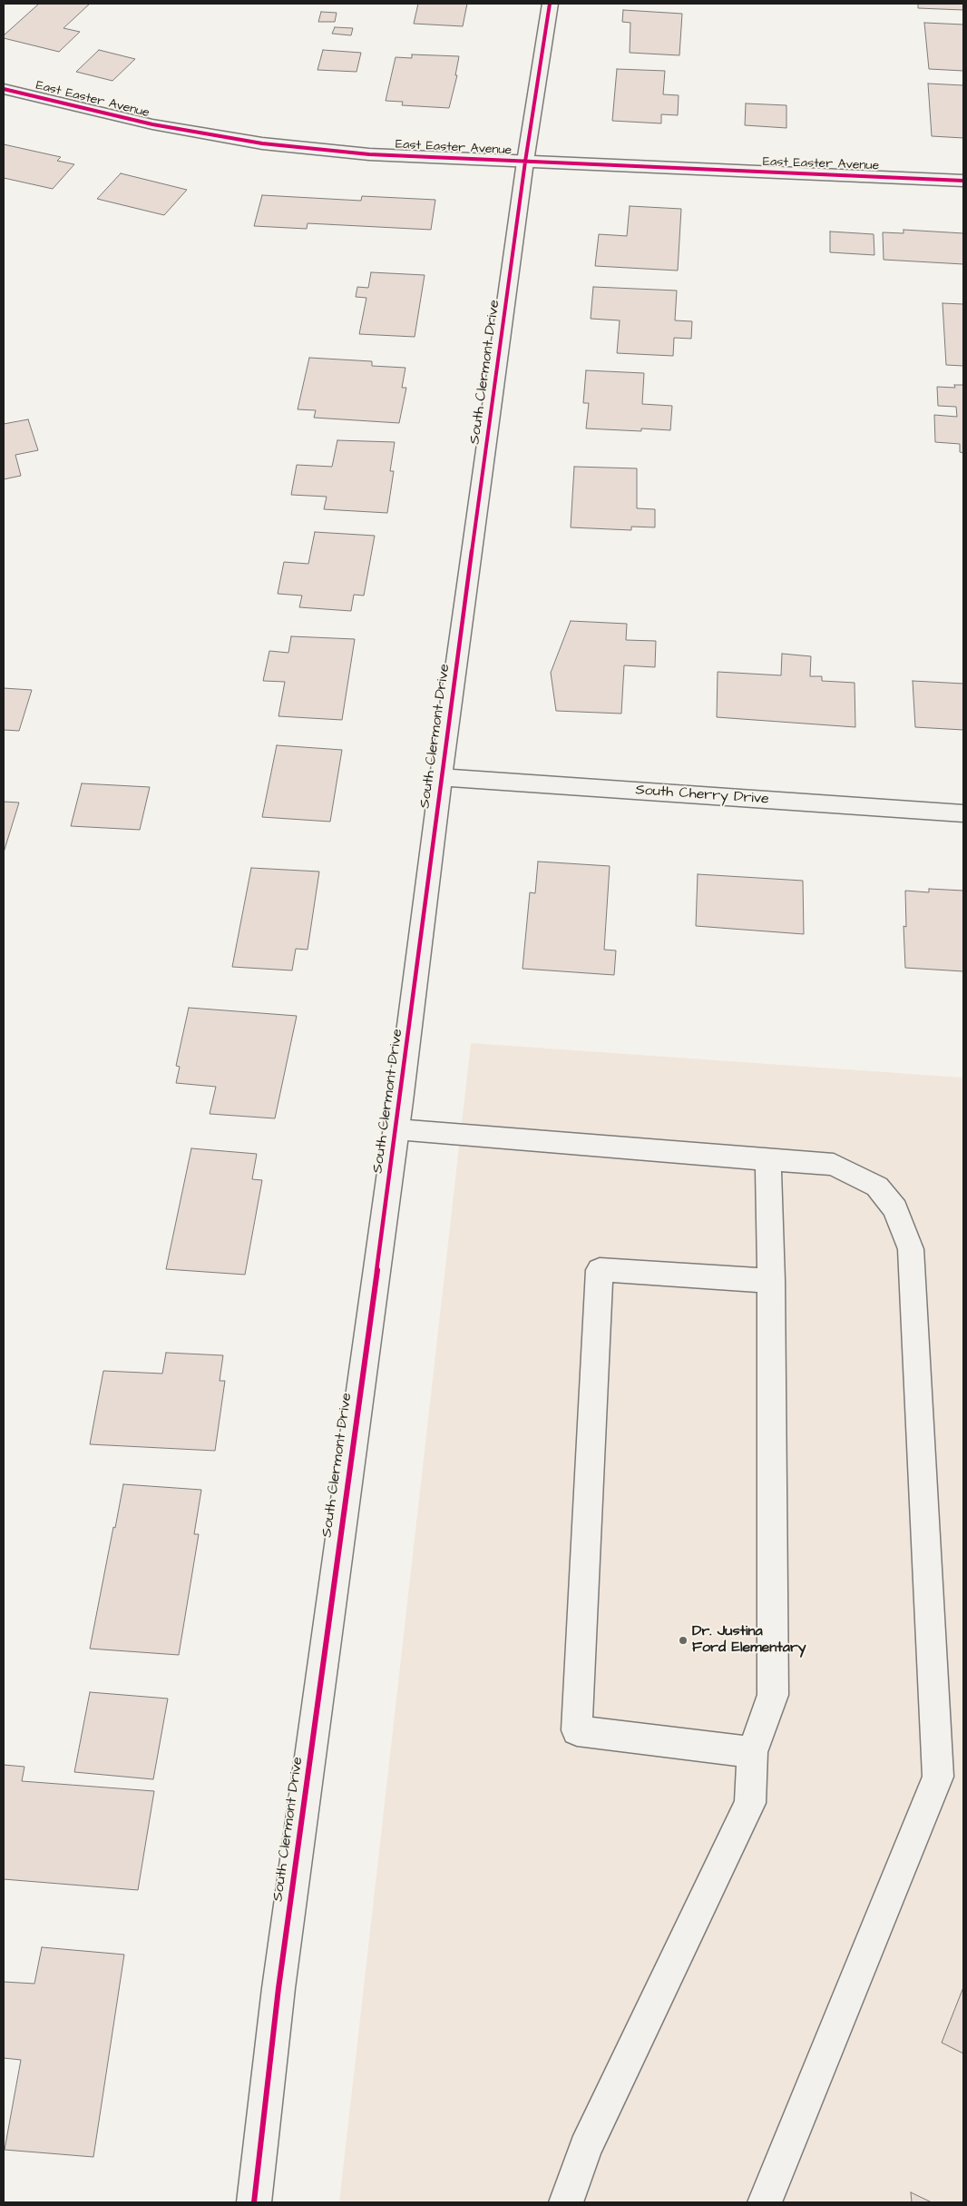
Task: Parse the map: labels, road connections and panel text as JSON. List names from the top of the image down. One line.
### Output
{"streets":{"street":["East Easter Avenue","South Clermont Drive","South Cherry Drive"]},"crossings":[["East Easter Avenue","South Clermont Drive"],["South Clermont Drive","South Cherry Drive"]],"places":["Dr. Justina Ford Elementary"]}
